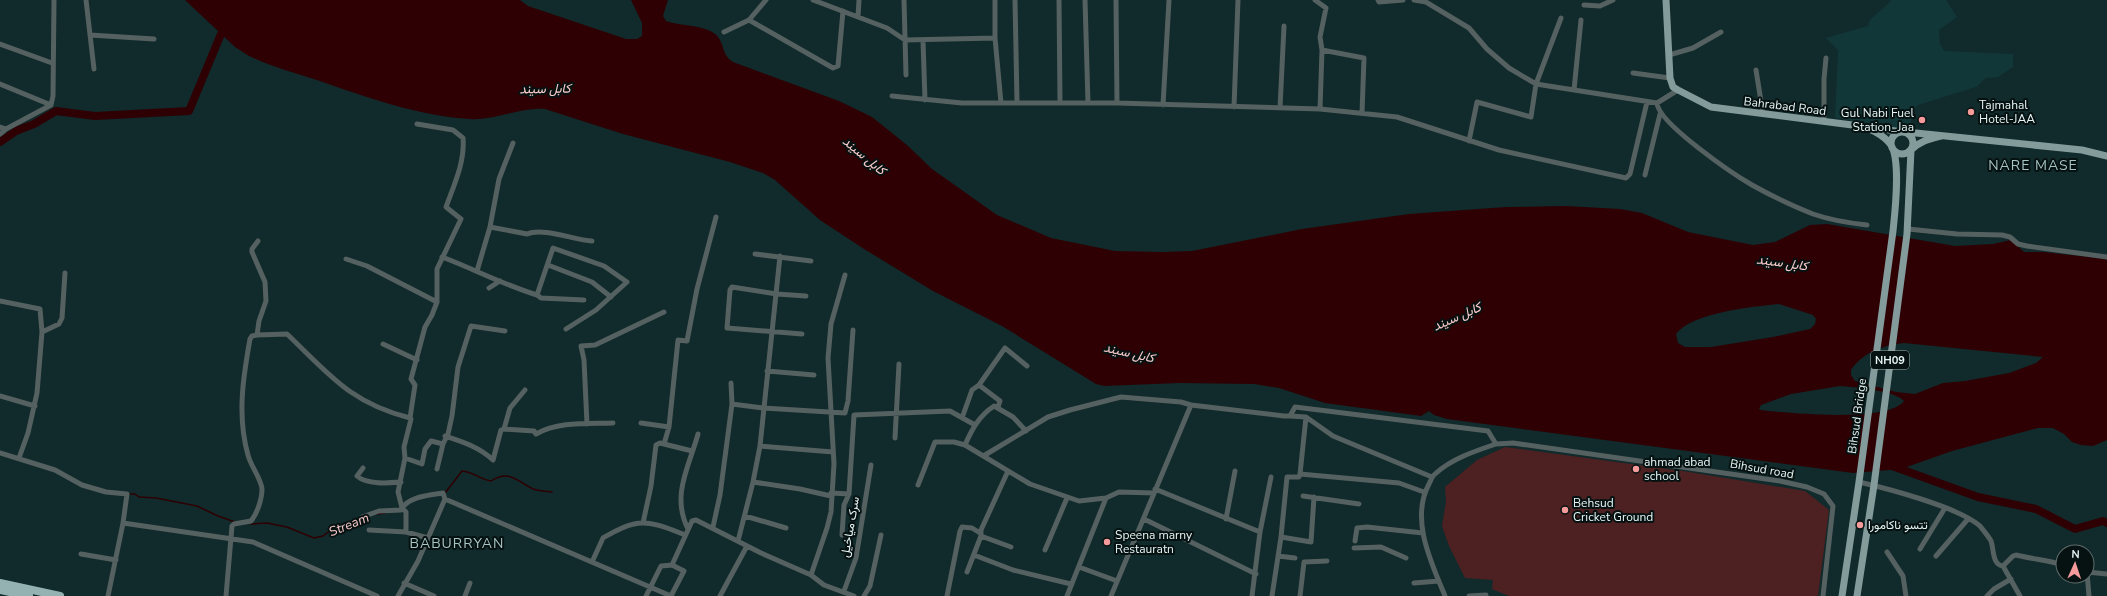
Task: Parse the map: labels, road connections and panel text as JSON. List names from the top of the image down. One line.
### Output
{"streets":{"main road":["Bahrabad Road","NH09","Bihsud Bridge"],"street":["Bihsud road","سرک میاخیل"]},"crossings":[["Bahrabad Road","NH09"],["Bahrabad Road","Bihsud Bridge"],["NH09","Bihsud Bridge"]],"districts":["NARE MASE","BABURRYAN"],"water":["کابل سيند","Stream"],"places":["Tajmahal Hotel-JAA","Gul Nabi Fuel Station_Jaa","ahmad abad school","Behsud Cricket Ground","تتسو ناکامورا","Speena marny Restauratn"],"north":"top"}
